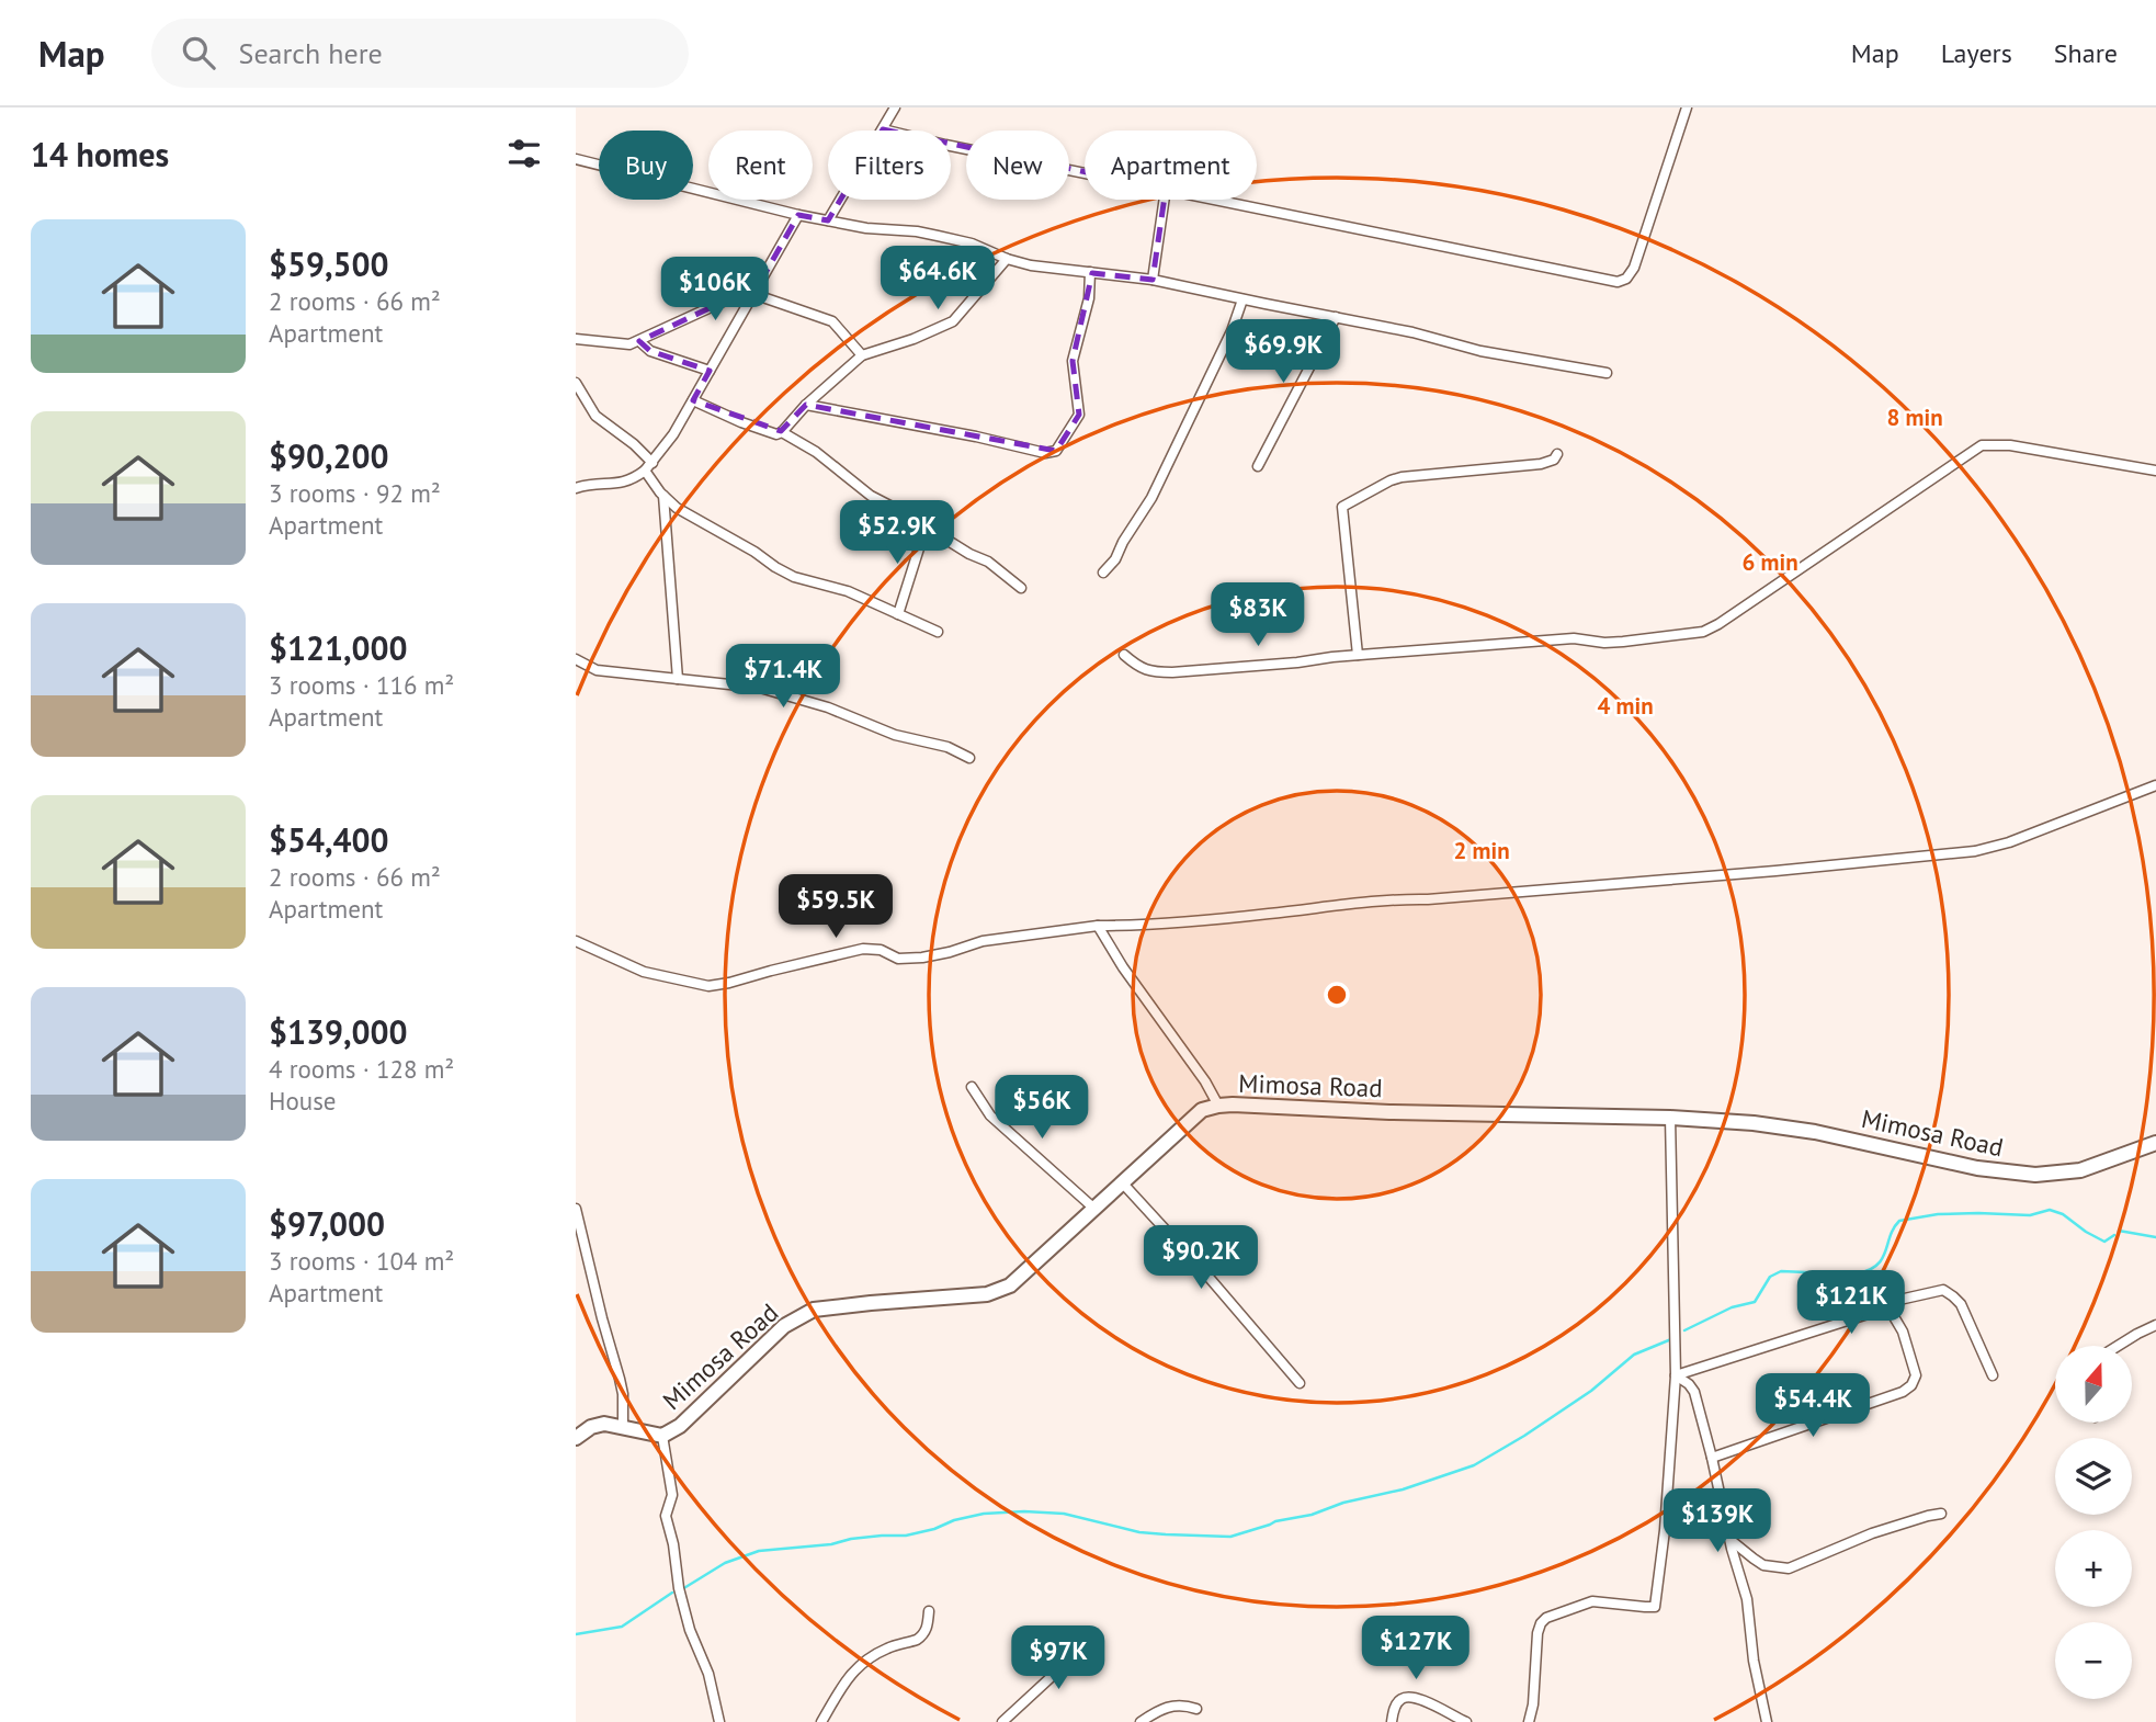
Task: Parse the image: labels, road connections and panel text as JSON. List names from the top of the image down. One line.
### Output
{"streets":{"street":["Mimosa Road"]},"north":"top","page":{"header":"Map","search":"Search here","nav":["Map","Layers","Share"],"heading":"14 homes","chip":["Buy","Rent","Filters","New","Apartment"],"list":[{"name":"$59,500","note":"2 rooms · 66 m² · Apartment"},{"name":"$90,200","note":"3 rooms · 92 m² · Apartment"},{"name":"$121,000","note":"3 rooms · 116 m² · Apartment"},{"name":"$54,400","note":"2 rooms · 66 m² · Apartment"},{"name":"$139,000","note":"4 rooms · 128 m² · House"},{"name":"$97,000","note":"3 rooms · 104 m² · Apartment"}],"price":["$64.6K","$106K","$69.9K","$52.9K","$83K","$71.4K","$59.5K","$56K","$90.2K","$121K","$54.4K","$139K","$127K","$97K"],"map_buttons":["+","−"]},"rings":["8 min","6 min","4 min","2 min"]}
